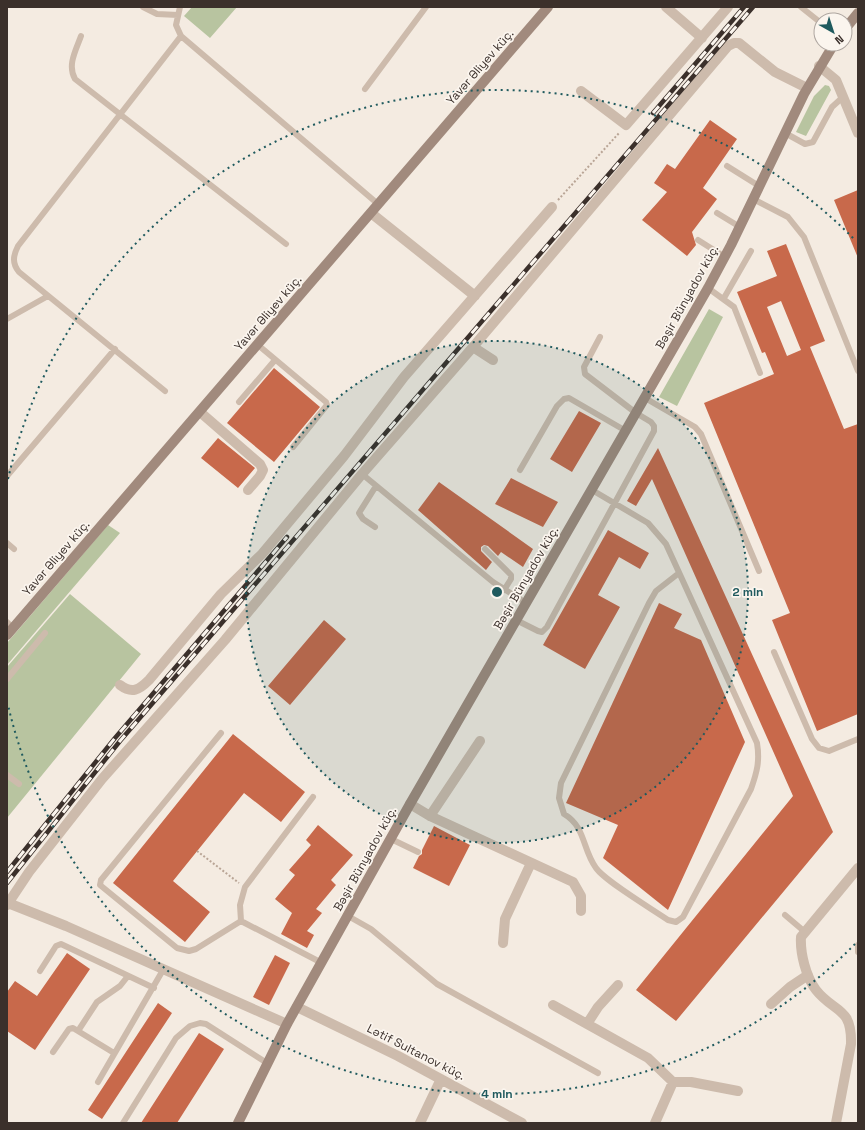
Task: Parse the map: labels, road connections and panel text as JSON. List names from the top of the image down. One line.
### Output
{"streets":{"street":["Yavər Əliyev küç.","Bəşir Bünyadov küç.","Lətif Sultanov küç."]},"crossings":[["Bəşir Bünyadov küç.","Lətif Sultanov küç."]],"north":"bottom right","rings":["2 min","4 min"]}
